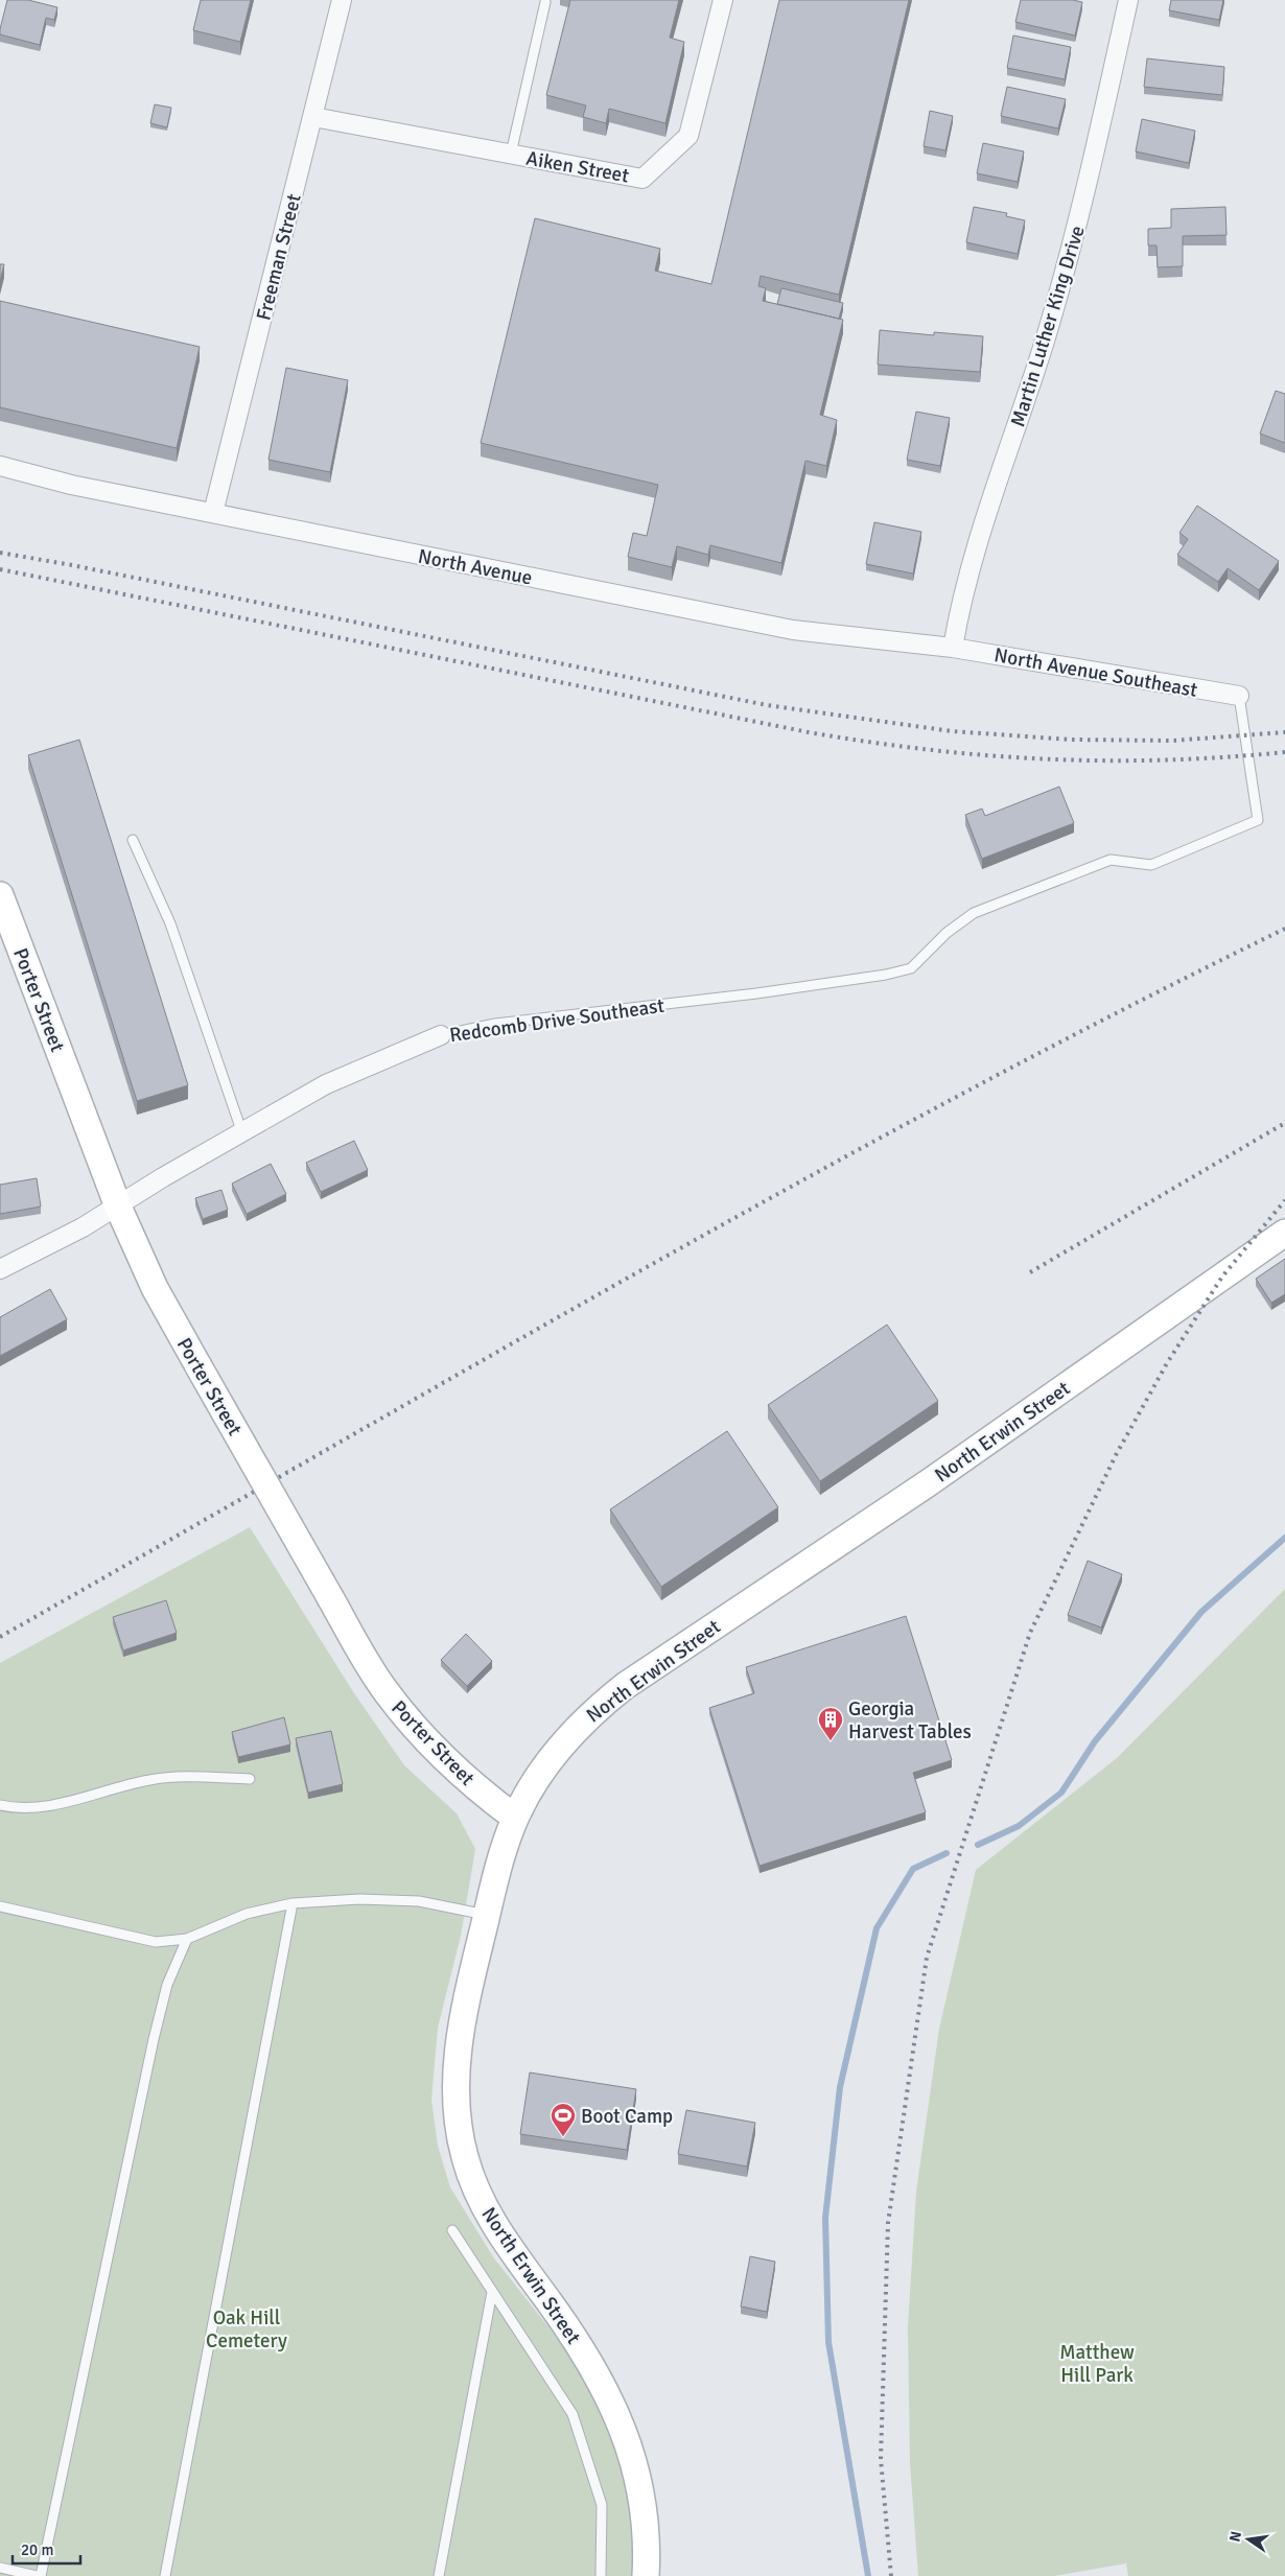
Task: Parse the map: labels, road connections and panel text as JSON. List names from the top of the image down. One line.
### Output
{"streets":{"street":["Aiken Street","Freeman Street","Martin Luther King Drive","North Avenue","North Avenue Southeast","Porter Street","Redcomb Drive Southeast","North Erwin Street"]},"crossings":[["Aiken Street","Freeman Street"],["Freeman Street","North Avenue"],["Martin Luther King Drive","North Avenue"],["Martin Luther King Drive","North Avenue Southeast"],["North Avenue","North Avenue Southeast"],["North Avenue Southeast","Redcomb Drive Southeast"],["Porter Street","Redcomb Drive Southeast"],["Porter Street","North Erwin Street"]],"parks":["Oak Hill Cemetery","Matthew Hill Park"],"places":{"building":["Georgia Harvest Tables"],"sports":["Boot Camp"]},"scale_bar":"20 m","north":"left"}
